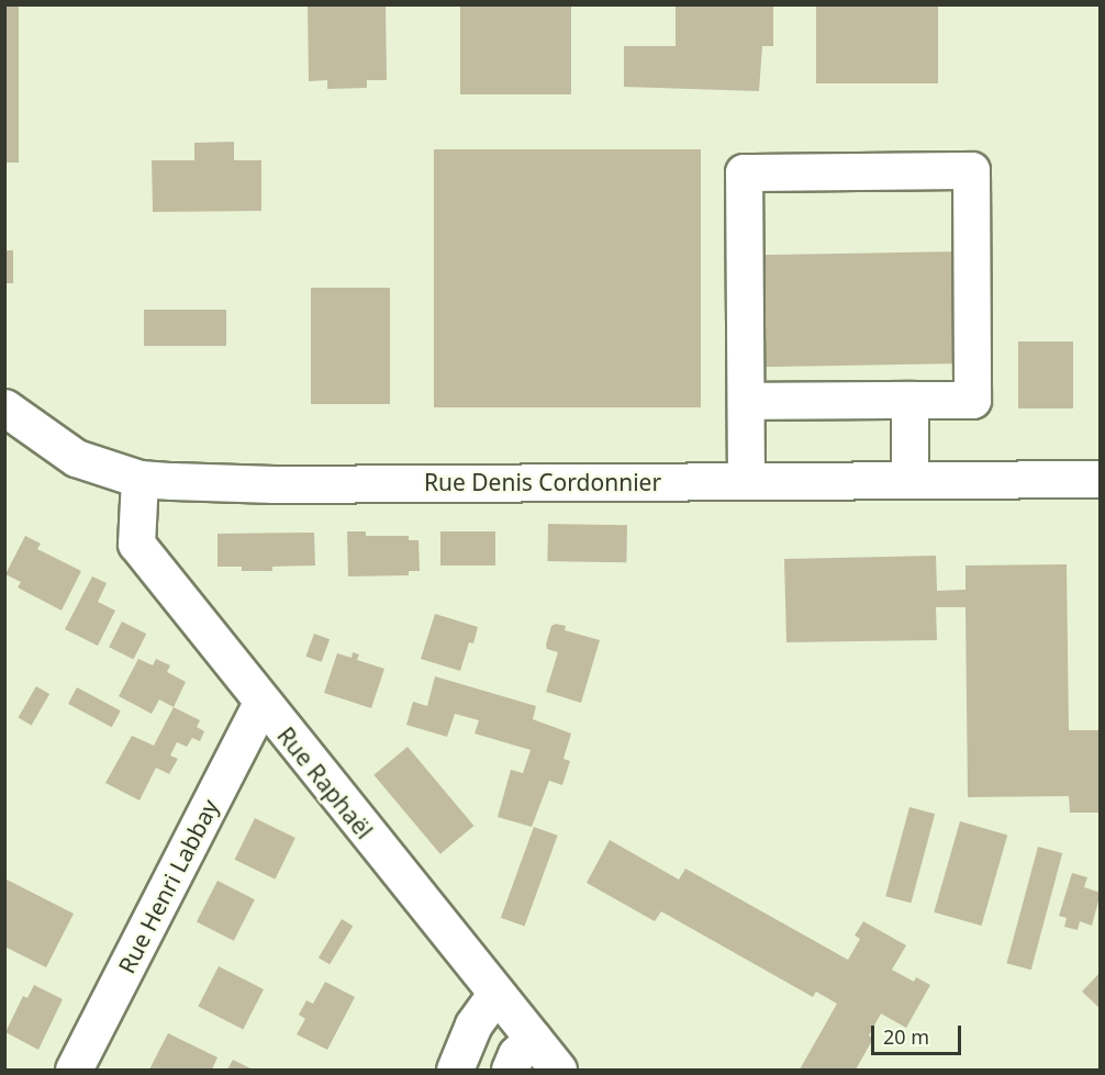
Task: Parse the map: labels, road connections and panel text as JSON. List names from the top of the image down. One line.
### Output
{"streets":{"street":["Rue Denis Cordonnier","Rue Raphaël","Rue Henri Labbay"]},"crossings":[["Rue Denis Cordonnier","Rue Raphaël"],["Rue Raphaël","Rue Henri Labbay"]],"scale_bar":"20 m"}
